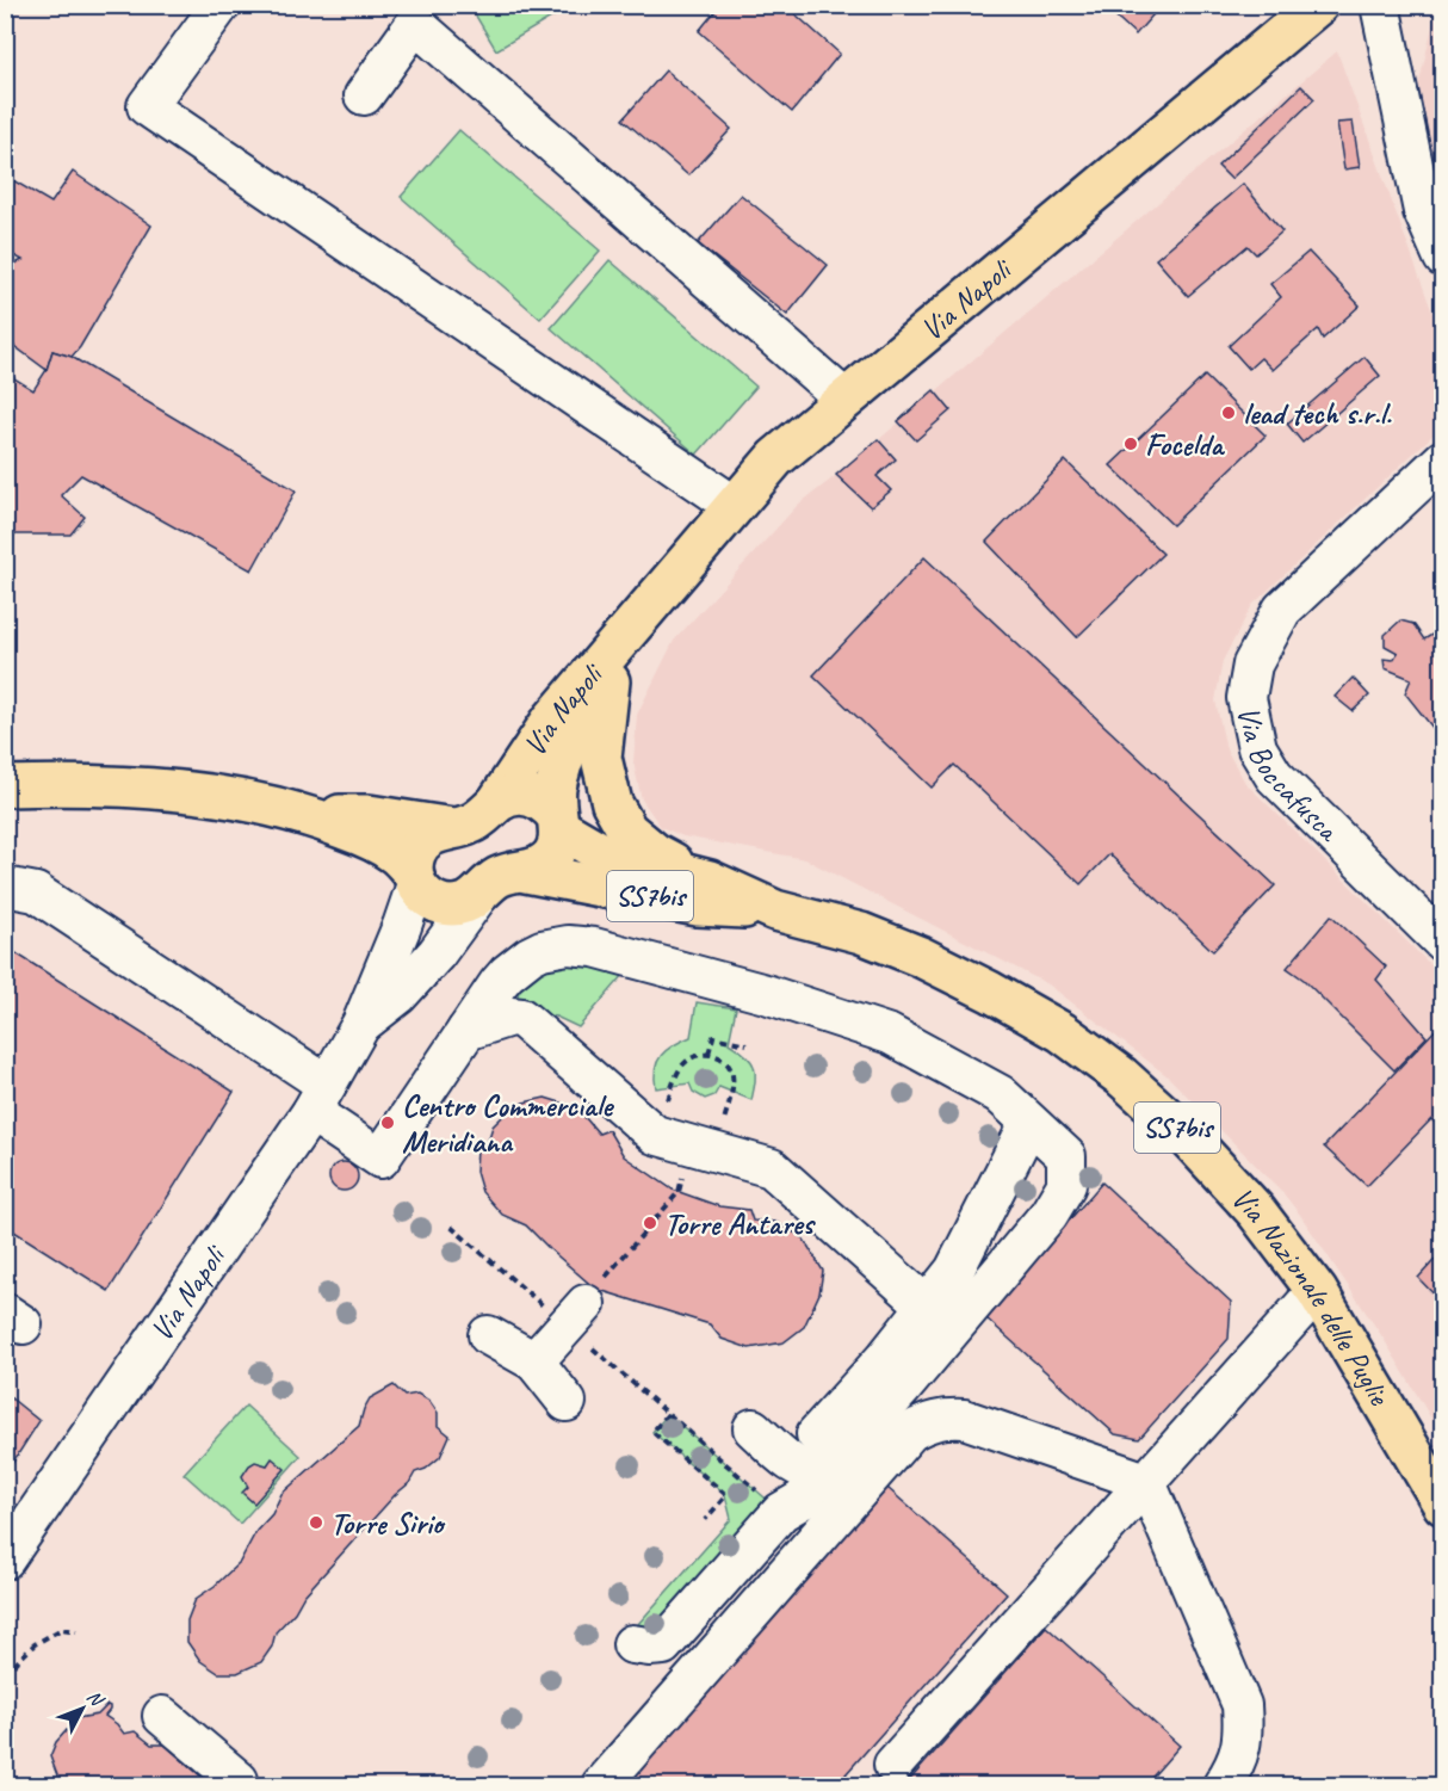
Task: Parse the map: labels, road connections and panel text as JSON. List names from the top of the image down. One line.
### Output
{"streets":{"main road":["Via Napoli","SS7bis","Via Nazionale delle Puglie"],"street":["Via Boccafusca"]},"crossings":[["Via Napoli","Via Nazionale delle Puglie"]],"places":["lead tech s.r.l.","Focelda","Centro Commerciale Meridiana","Torre Antares","Torre Sirio"],"north":"top right"}
